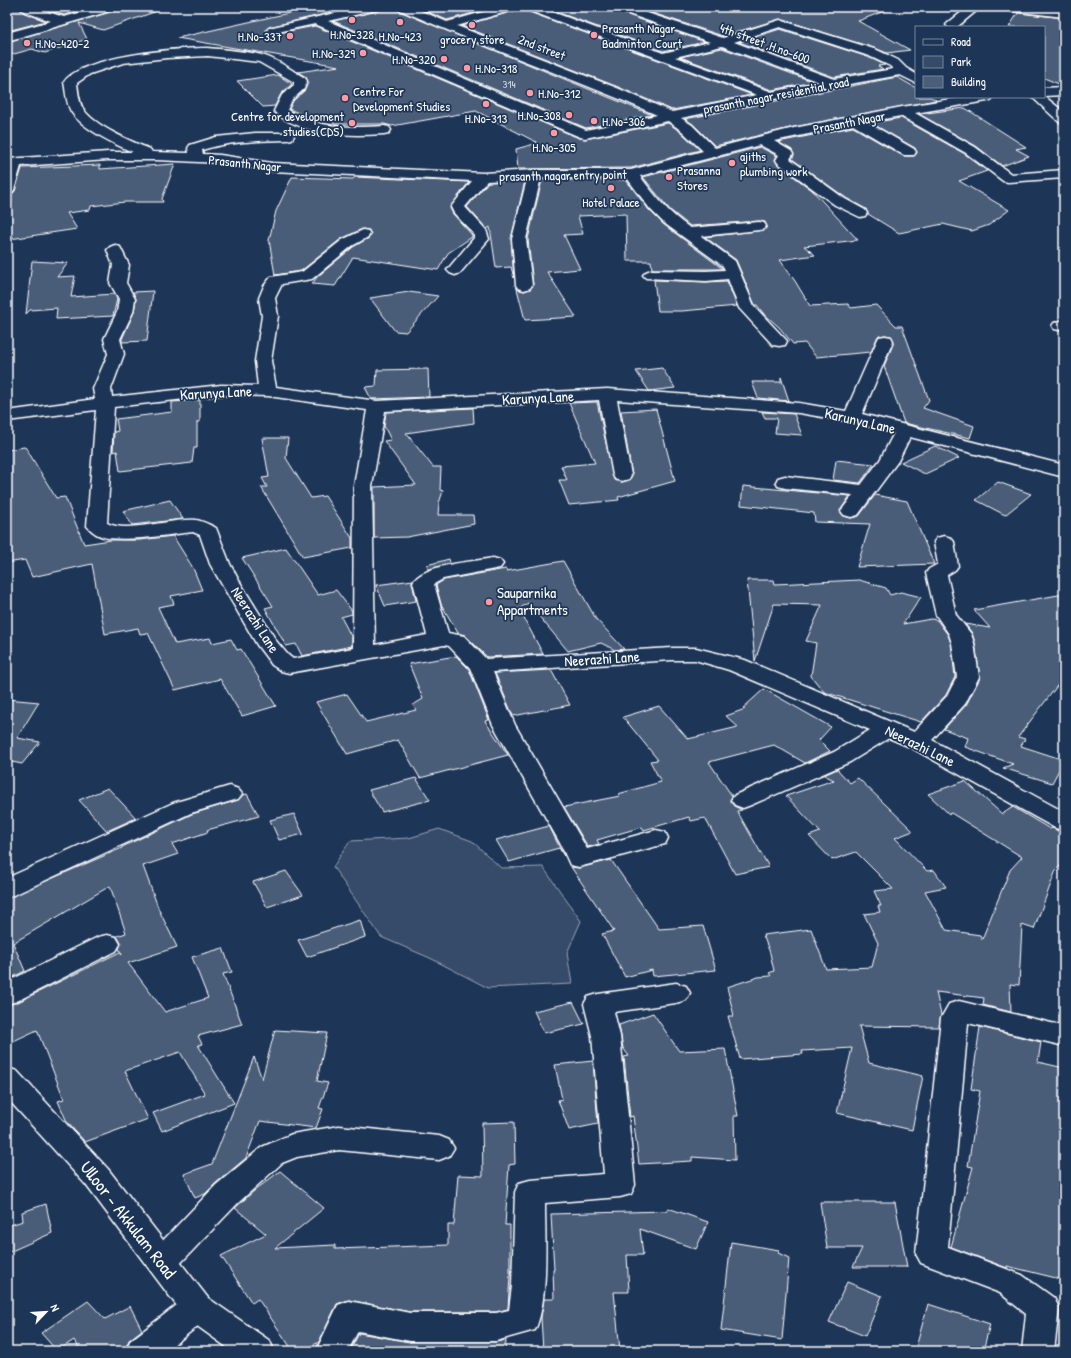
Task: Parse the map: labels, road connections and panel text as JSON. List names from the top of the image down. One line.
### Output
{"streets":{"street":["4th street ,H.no-600","2nd street","prasanth nagar residential road","Prasanth Nagar","prasanth nagar entry point","Karunya Lane","Neerazhi Lane","Ulloor - Akkulam Road"]},"crossings":[["4th street ,H.no-600","prasanth nagar residential road"],["2nd street","prasanth nagar residential road"],["2nd street","Prasanth Nagar"],["2nd street","prasanth nagar entry point"],["Prasanth Nagar","prasanth nagar entry point"],["Karunya Lane","Neerazhi Lane"]],"places":["H.No-328","H.No-423","grocery store","Prasanth Nagar Badminton Court","H.No-337","H.No-420-2","H.No-329","H.No-320","H.No-318","H.No-312","Centre For Development Studies","H.No-313","H.No-308","H.No-306","Centre for development studies(CDS)","H.No-305","ajiths plumbing work","Prasanna Stores","Hotel Palace","Sauparnika Appartments"],"house_numbers":["314"],"legend":["Road","Park","Building"],"north":"top right"}
